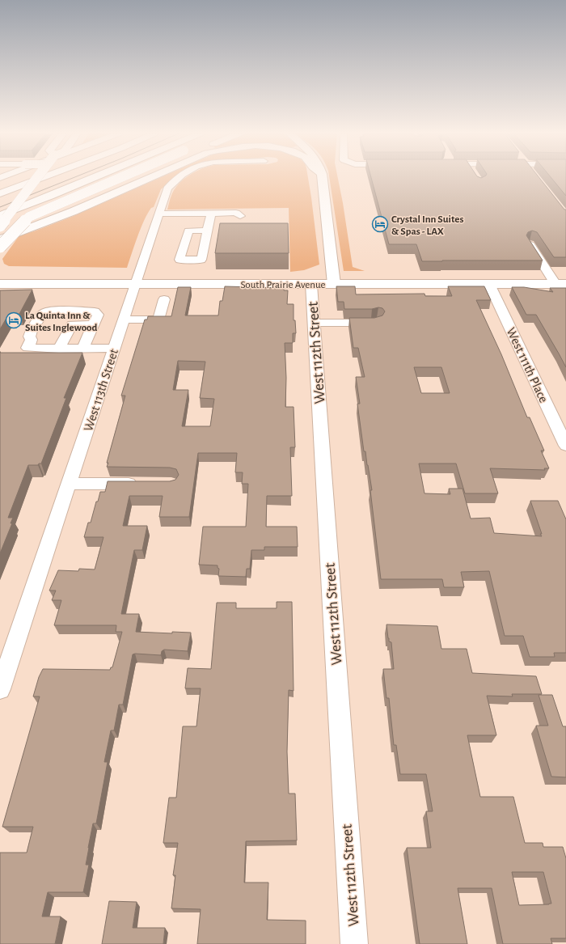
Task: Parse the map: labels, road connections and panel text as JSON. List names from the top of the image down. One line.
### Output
{"streets":{"main road":["South Prairie Avenue"],"street":["West 112th Street","West 111th Place","West 113th Street"]},"crossings":[["South Prairie Avenue","West 112th Street"],["South Prairie Avenue","West 111th Place"],["South Prairie Avenue","West 113th Street"]],"places":{"hotel":["Crystal Inn Suites & Spas - LAX","La Quinta Inn & Suites Inglewood"]}}
